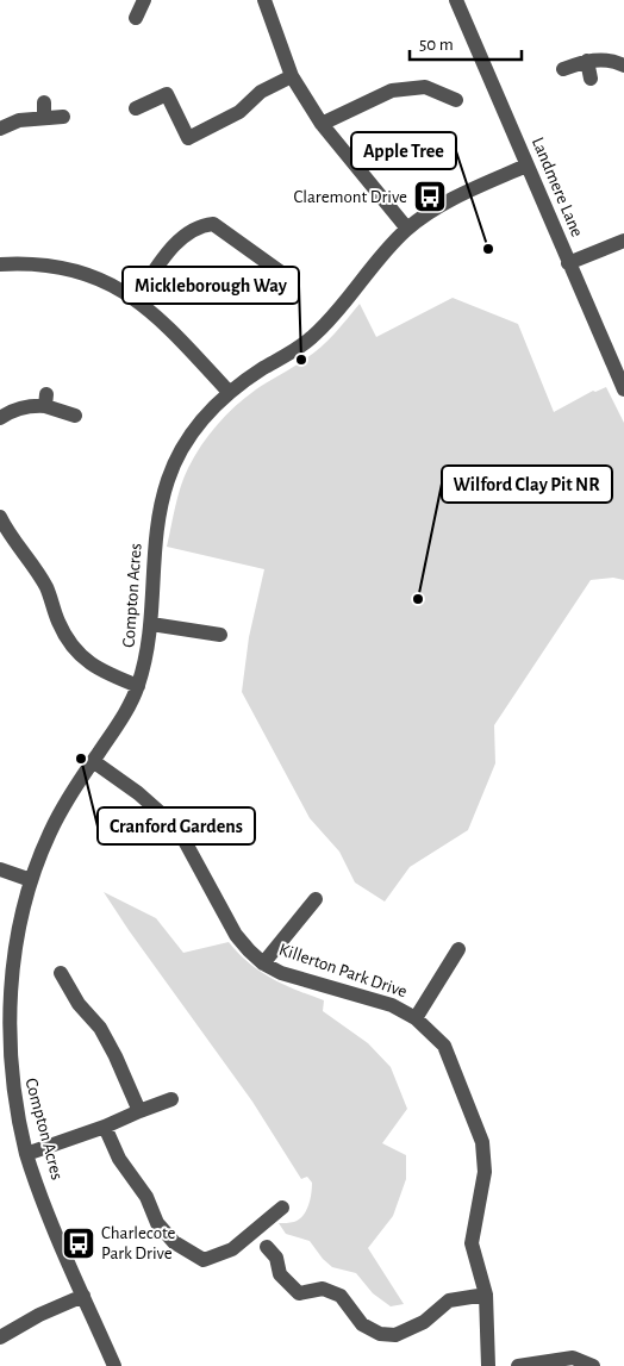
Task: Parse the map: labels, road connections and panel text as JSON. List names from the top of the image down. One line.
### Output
{"streets":{"street":["Landmere Lane","Compton Acres","Killerton Park Drive"]},"crossings":[["Landmere Lane","Compton Acres"],["Compton Acres","Killerton Park Drive"]],"places":{"bus stop":["Claremont Drive","Charlecote Park Drive"],"other":["Apple Tree","Mickleborough Way","Wilford Clay Pit NR","Cranford Gardens"]},"scale_bar":"50 m"}
